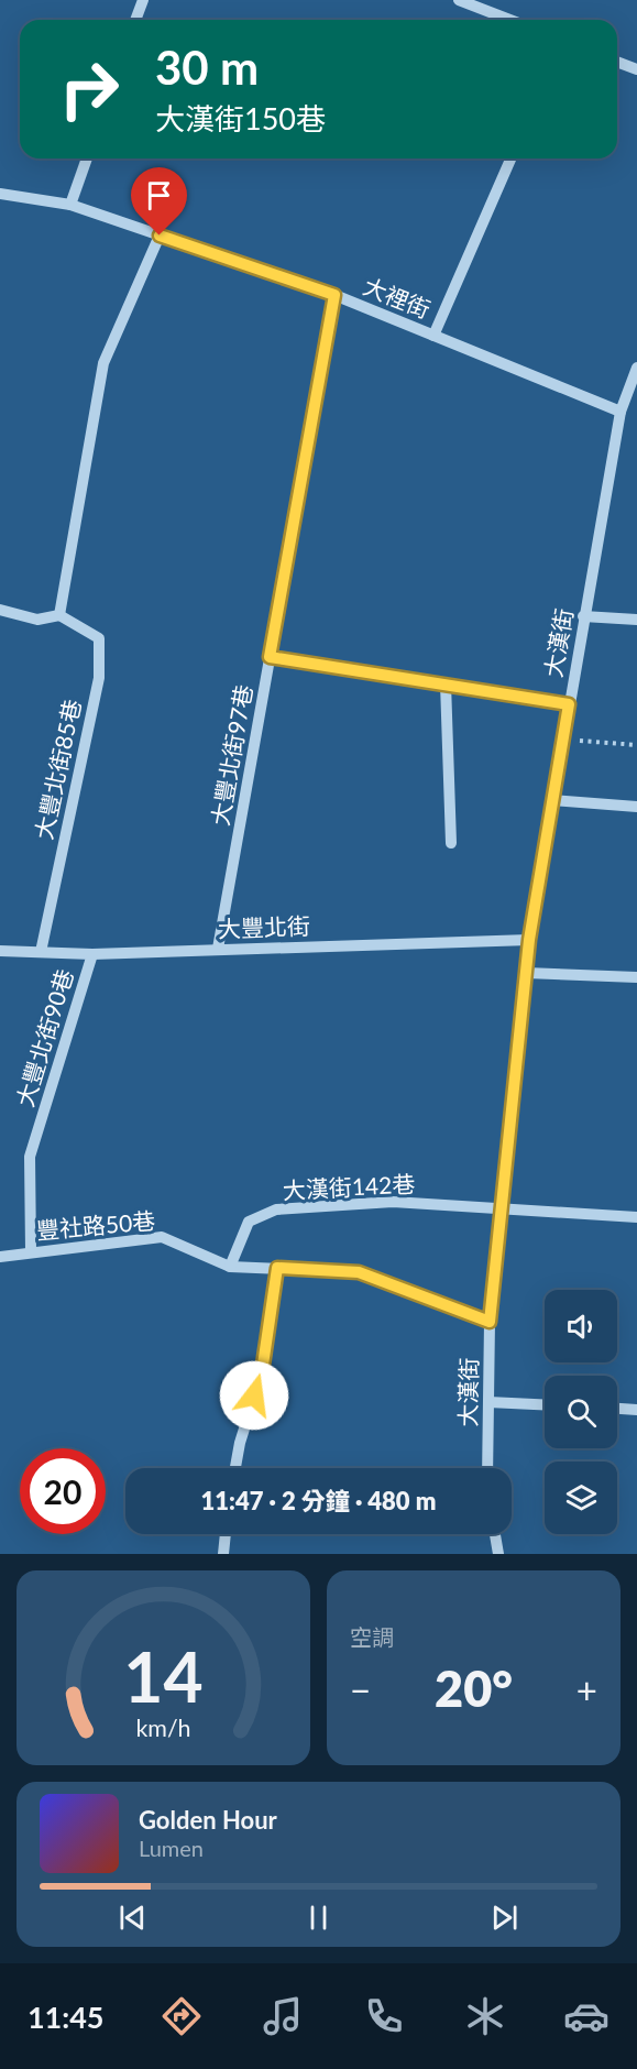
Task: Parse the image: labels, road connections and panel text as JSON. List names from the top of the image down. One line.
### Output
{"streets":{"street":["大裡街","大漢街","大豐北街97巷","大豐北街85巷","大豐北街","大豐北街90巷","大漢街142巷","豐社路50巷"]},"crossings":[["大裡街","大漢街"],["大裡街","大豐北街97巷"],["大漢街","大豐北街"],["大漢街","大漢街142巷"],["大豐北街97巷","大豐北街"],["大豐北街85巷","大豐北街"],["大豐北街","大豐北街90巷"],["大豐北街90巷","豐社路50巷"],["大漢街142巷","豐社路50巷"]],"page":{"turn":["30 m","大漢街150巷"],"limit":"20","trip":"11:47 · 2 分鐘 · 480 m","tile":"空調","heat":["−","20°","+"],"song":["Golden Hour","Lumen"],"tabs":"11:45","gauge":["14","km/h"]}}
